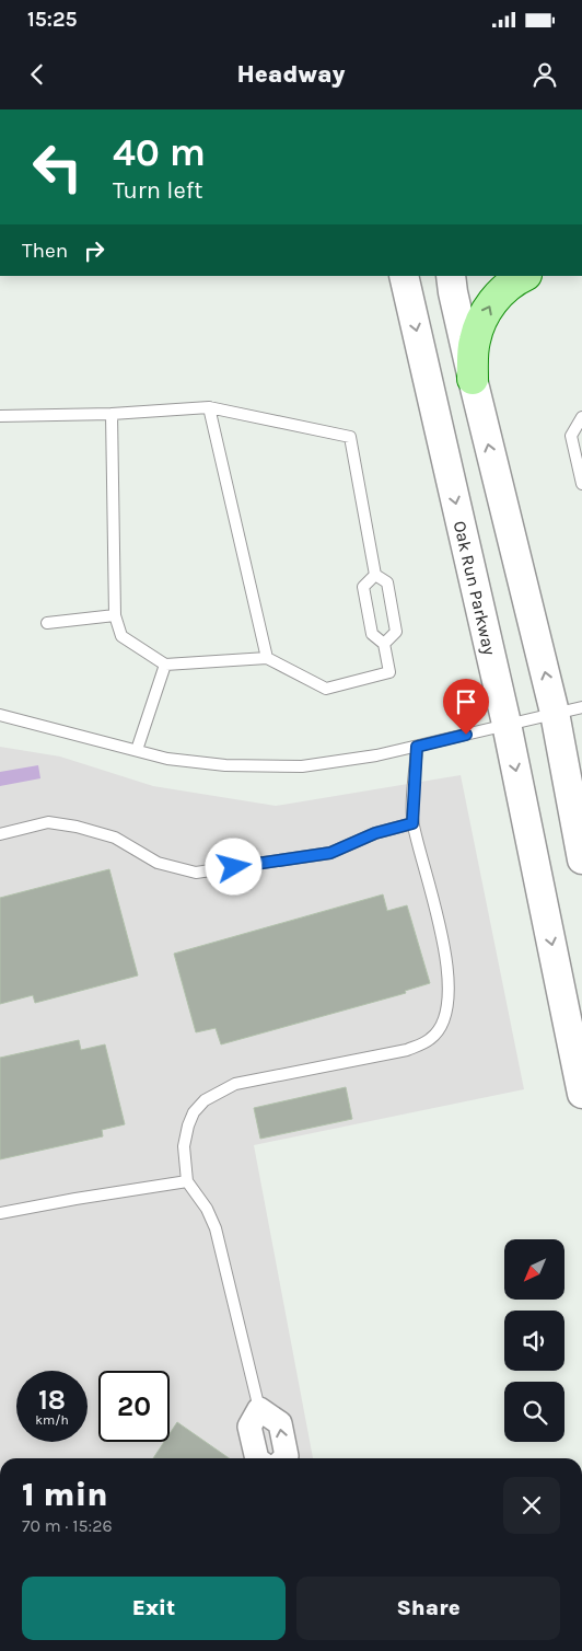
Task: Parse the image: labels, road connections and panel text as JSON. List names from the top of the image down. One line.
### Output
{"streets":{"street":["Oak Run Parkway"]},"north":"bottom left","page":{"status":"15:25","header":"Headway","turn":["40 m","Turn left"],"then":"Then","speed":"18 km/h","limit":"20","heading":["1 min","70 m · 15:26"],"buttons":["Exit","Share"]}}
